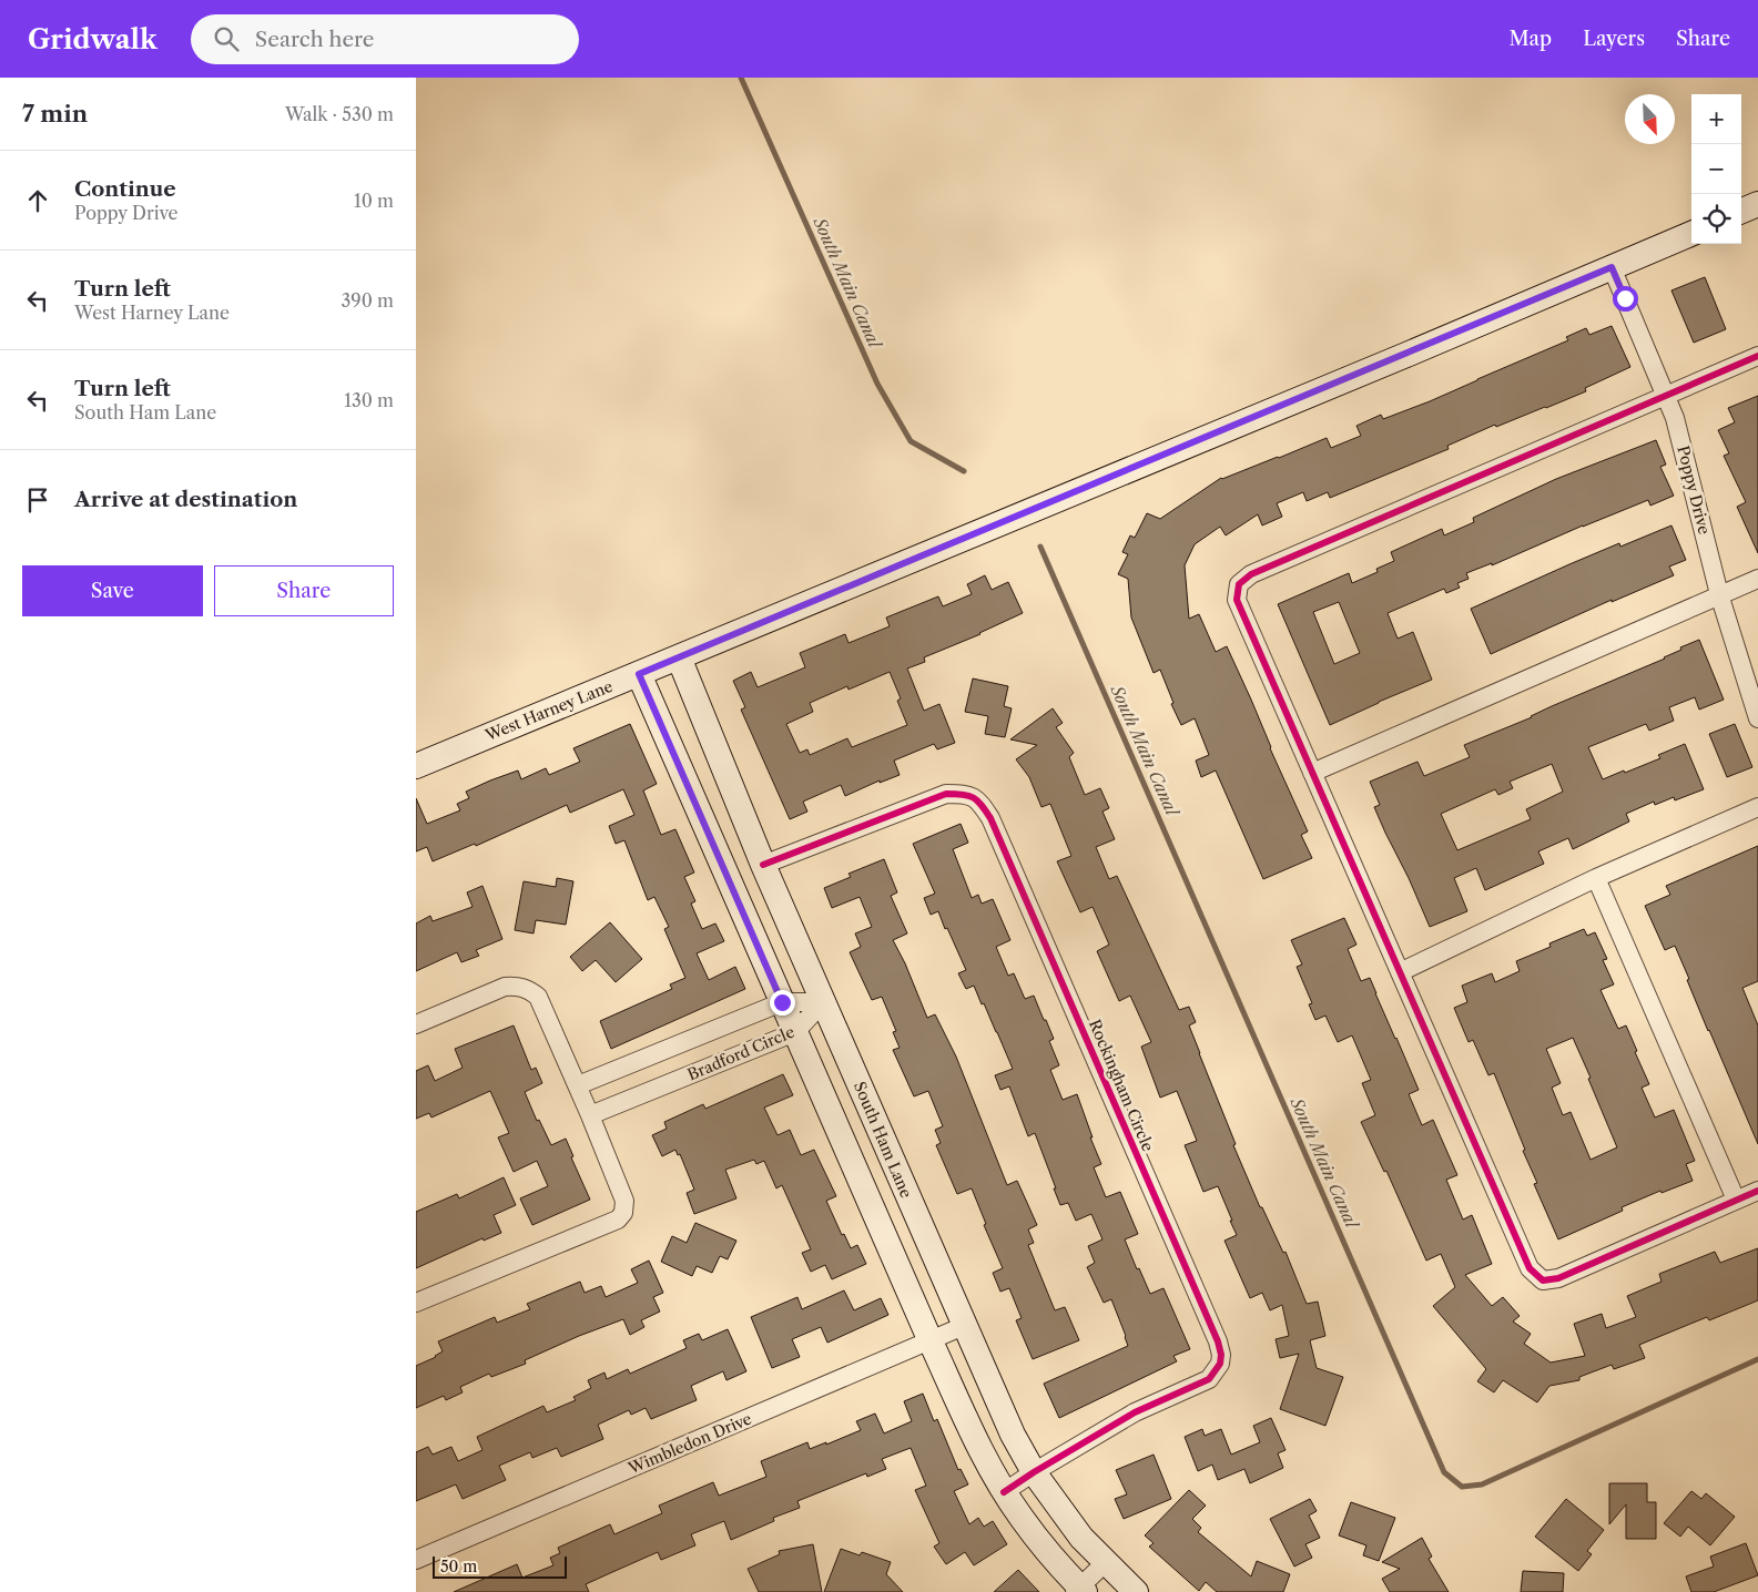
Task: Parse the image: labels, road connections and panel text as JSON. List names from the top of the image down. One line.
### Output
{"streets":{"main road":["West Harney Lane","South Ham Lane"],"street":["Poppy Drive","Bradford Circle","Rockingham Circle","Wimbledon Drive"]},"crossings":[["Poppy Drive","West Harney Lane"],["West Harney Lane","South Ham Lane"],["Bradford Circle","South Ham Lane"],["Rockingham Circle","South Ham Lane"],["South Ham Lane","Wimbledon Drive"]],"water":["South Main Canal"],"scale_bar":"50 m","north":"bottom right","page":{"header":"Gridwalk","search":"Search here","nav":["Map","Layers","Share"],"heading":["7 min","Walk · 530 m"],"map_buttons":["+","−"],"list":[["Continue","Poppy Drive","10 m"],["Turn left","West Harney Lane","390 m"],["Turn left","South Ham Lane","130 m"],"Arrive at destination"],"buttons":["Save","Share"],"scale":"50 m"}}
